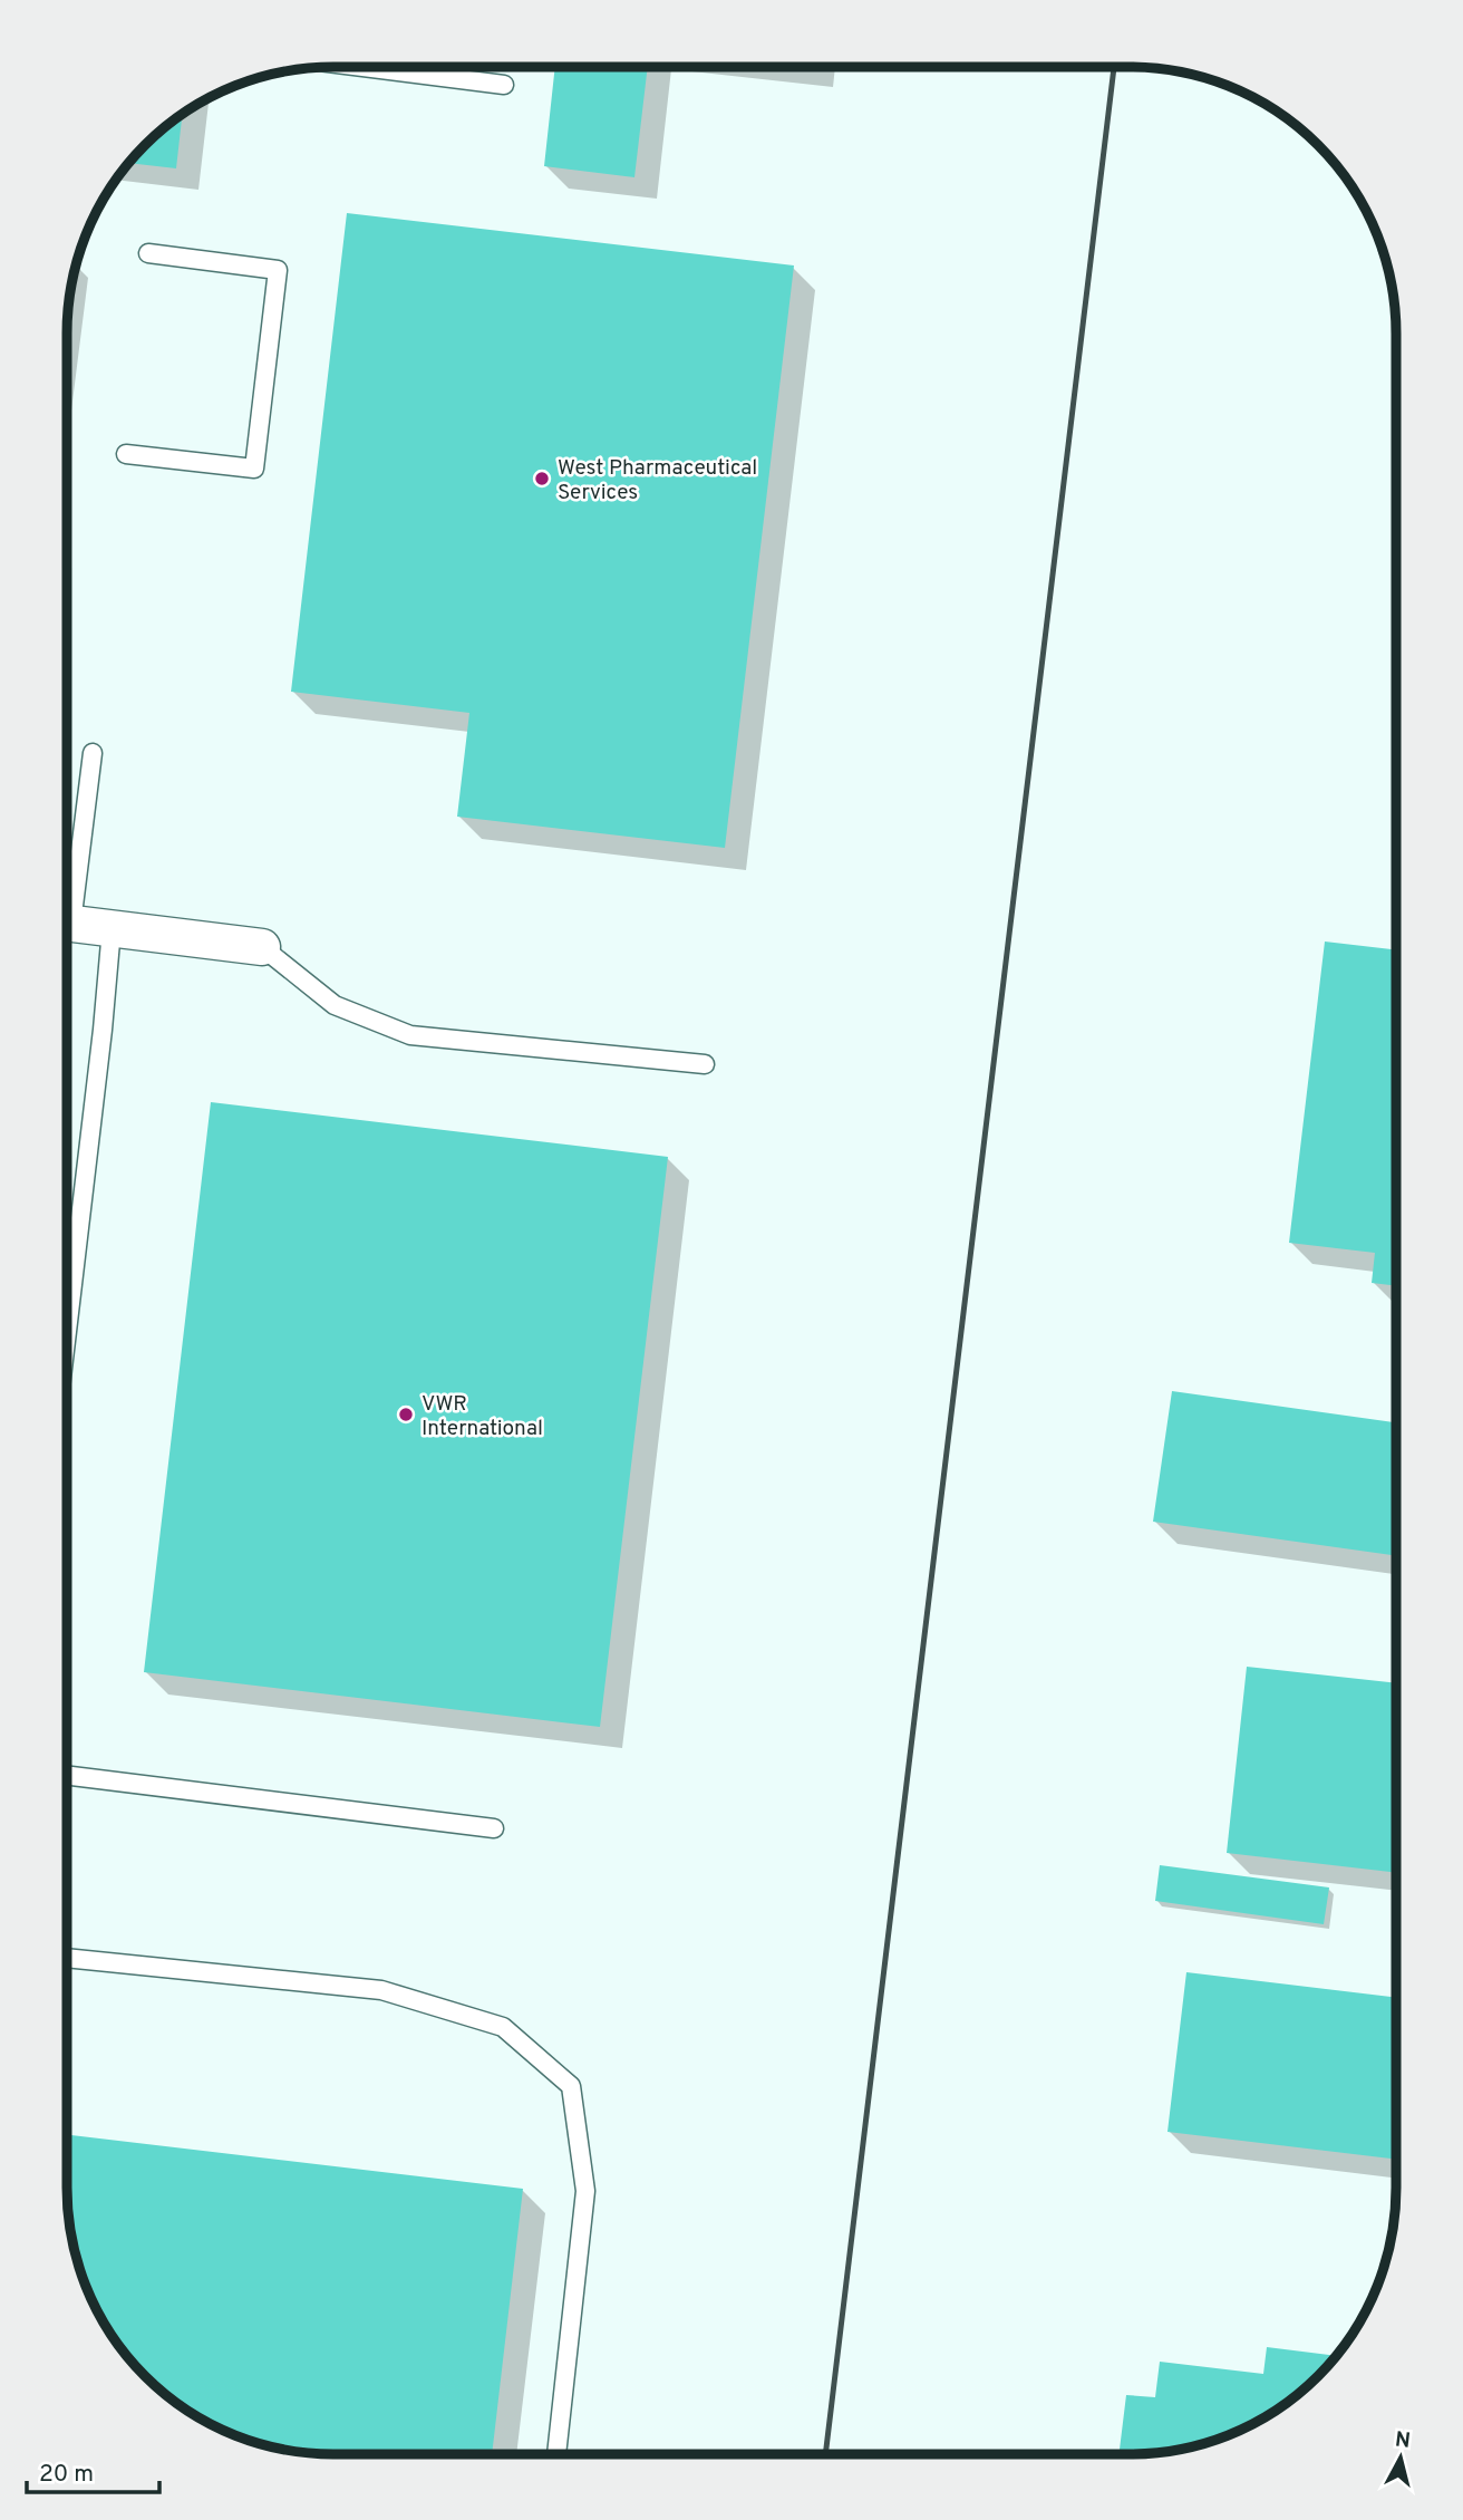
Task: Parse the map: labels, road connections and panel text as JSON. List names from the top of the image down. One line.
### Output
{"places":["West Pharmaceutical Services","VWR International"],"scale_bar":"20 m","north":"top"}
